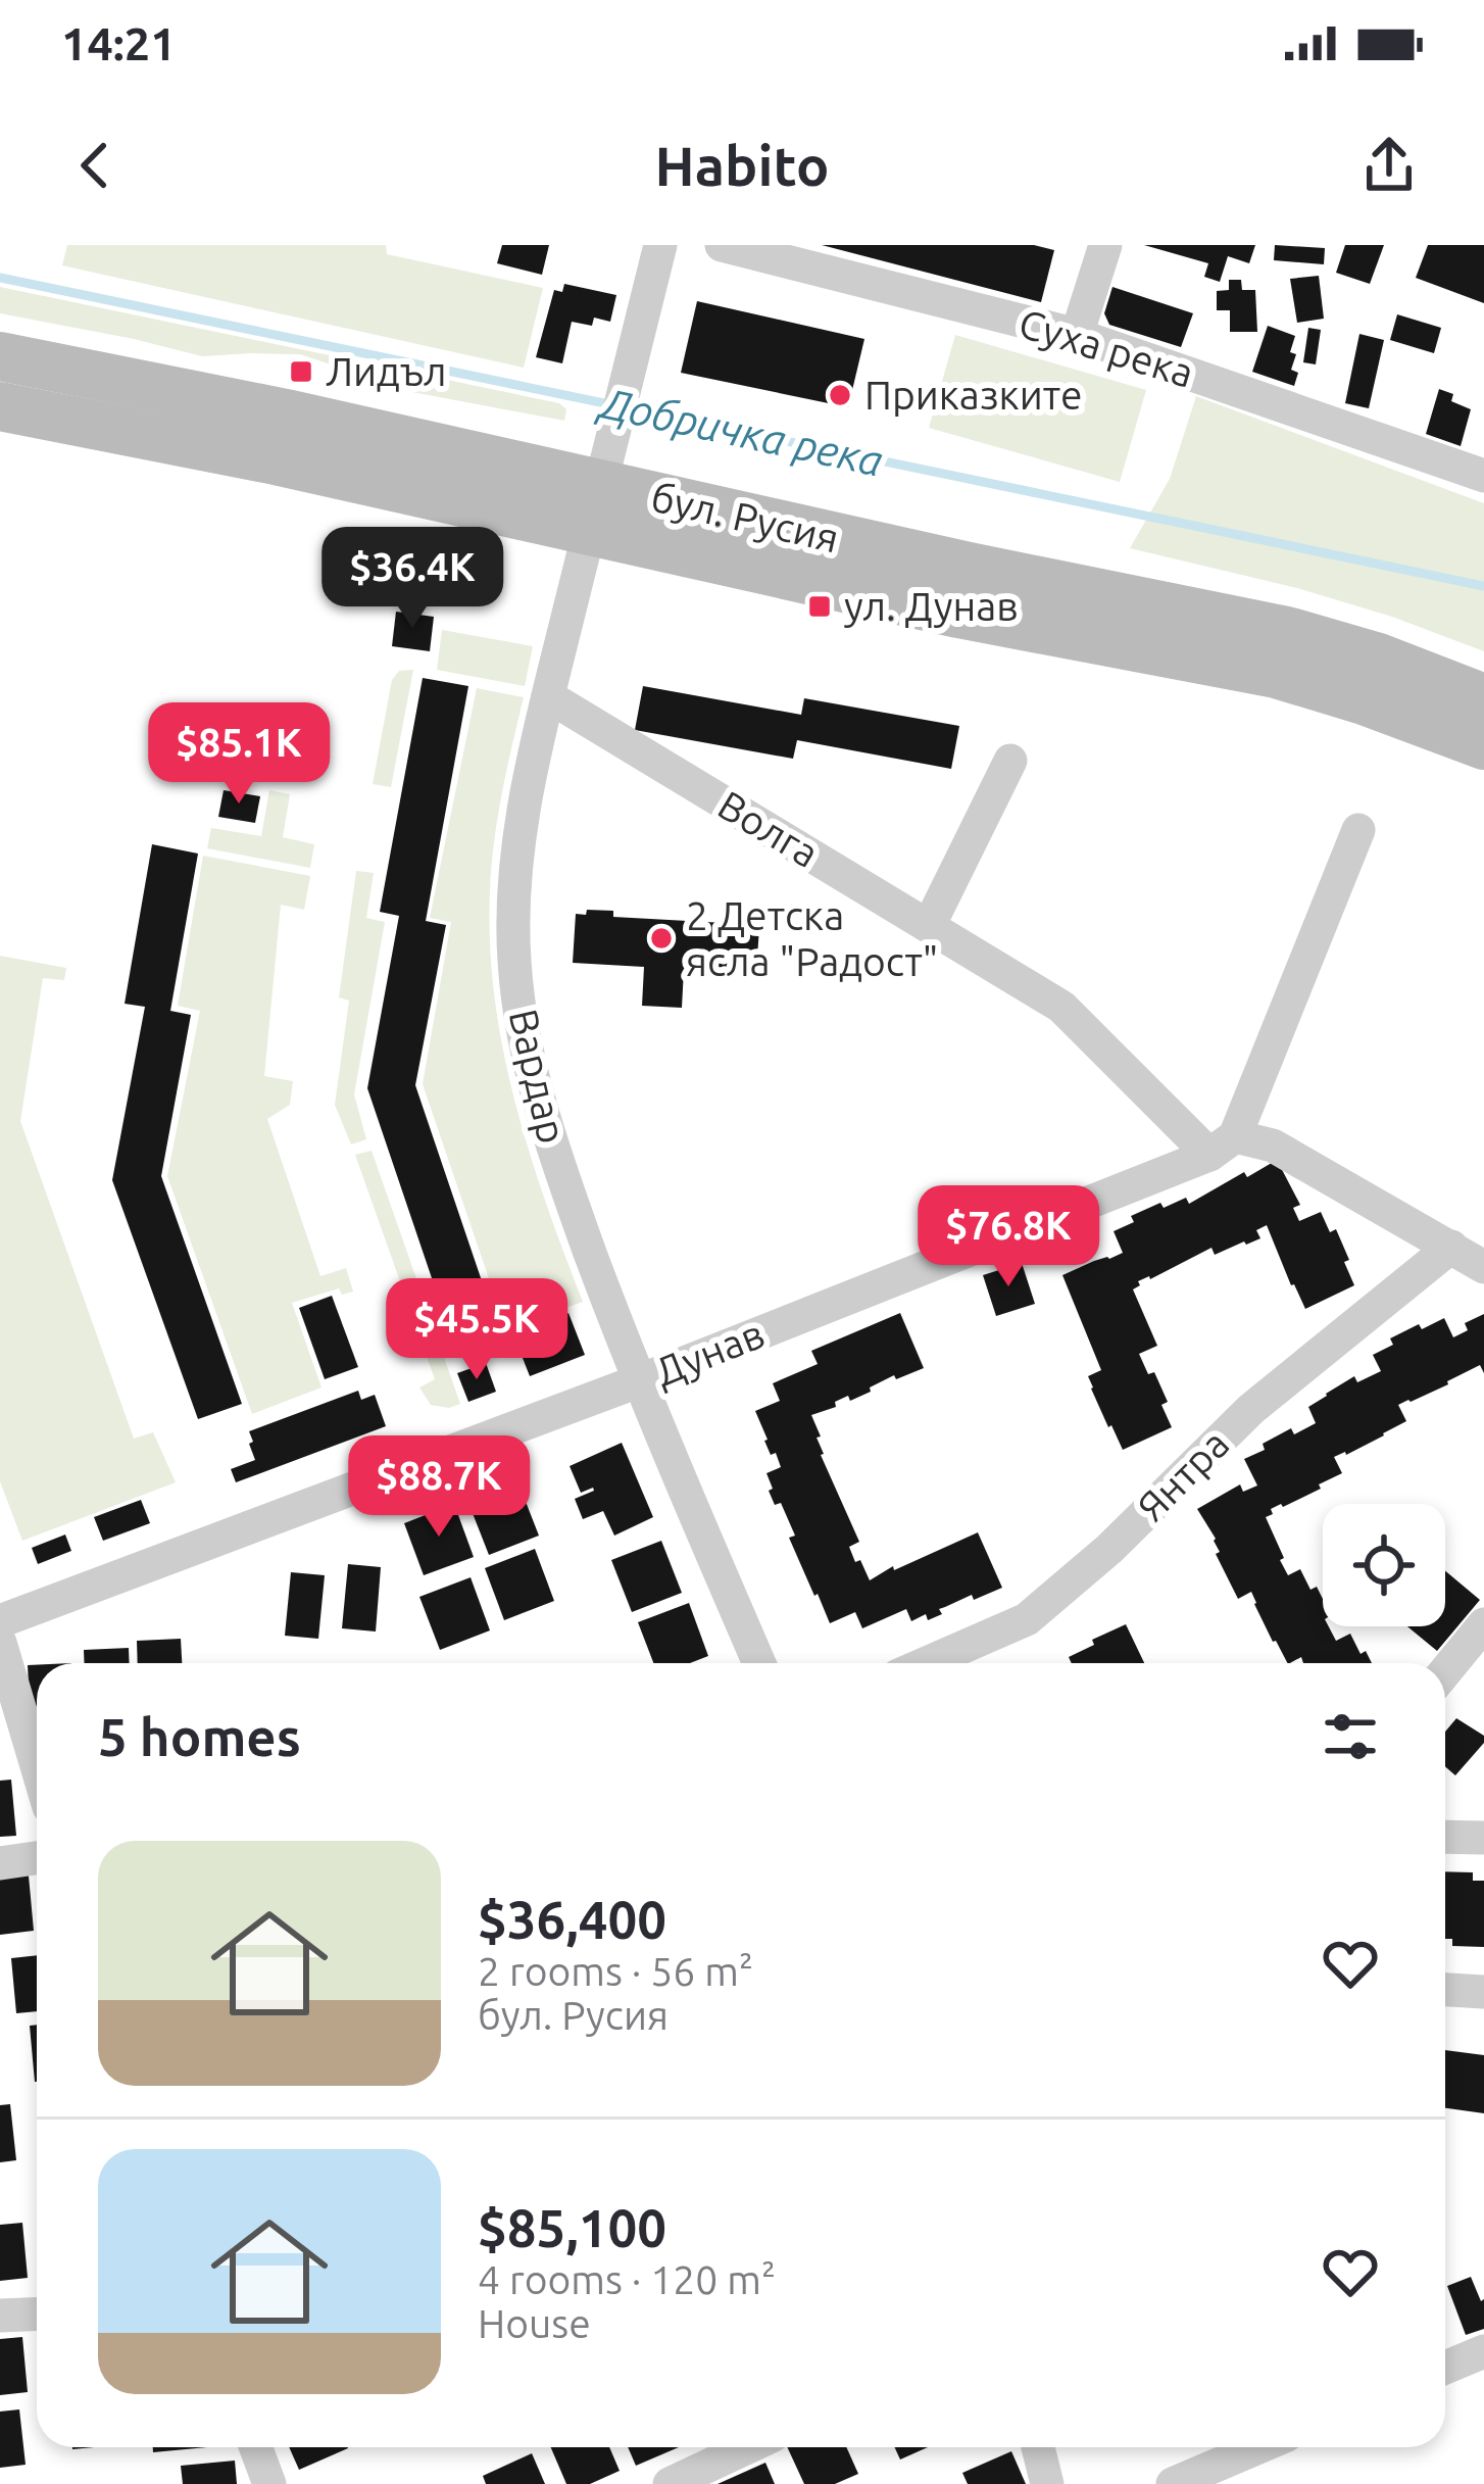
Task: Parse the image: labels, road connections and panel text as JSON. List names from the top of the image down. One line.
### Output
{"streets":{"main road":["бул. Русия"],"street":["Суха река","Волга","Вардар","Дунав","Янтра"]},"crossings":[["бул. Русия","Вардар"],["Волга","Вардар"],["Волга","Дунав"],["Волга","Янтра"],["Вардар","Дунав"]],"water":["Добричка река"],"places":{"transit":["Лидъл","ул. Дунав"],"other":["Приказките","2 Детска ясла \"Радост\""]},"page":{"status":"14:21","header":"Habito","price":["$36.4K","$85.1K","$76.8K","$45.5K","$88.7K"],"heading":"5 homes","list":[{"name":"$36,400","note":"2 rooms · 56 m² · бул. Русия"},{"name":"$85,100","note":"4 rooms · 120 m² · House"}]}}
